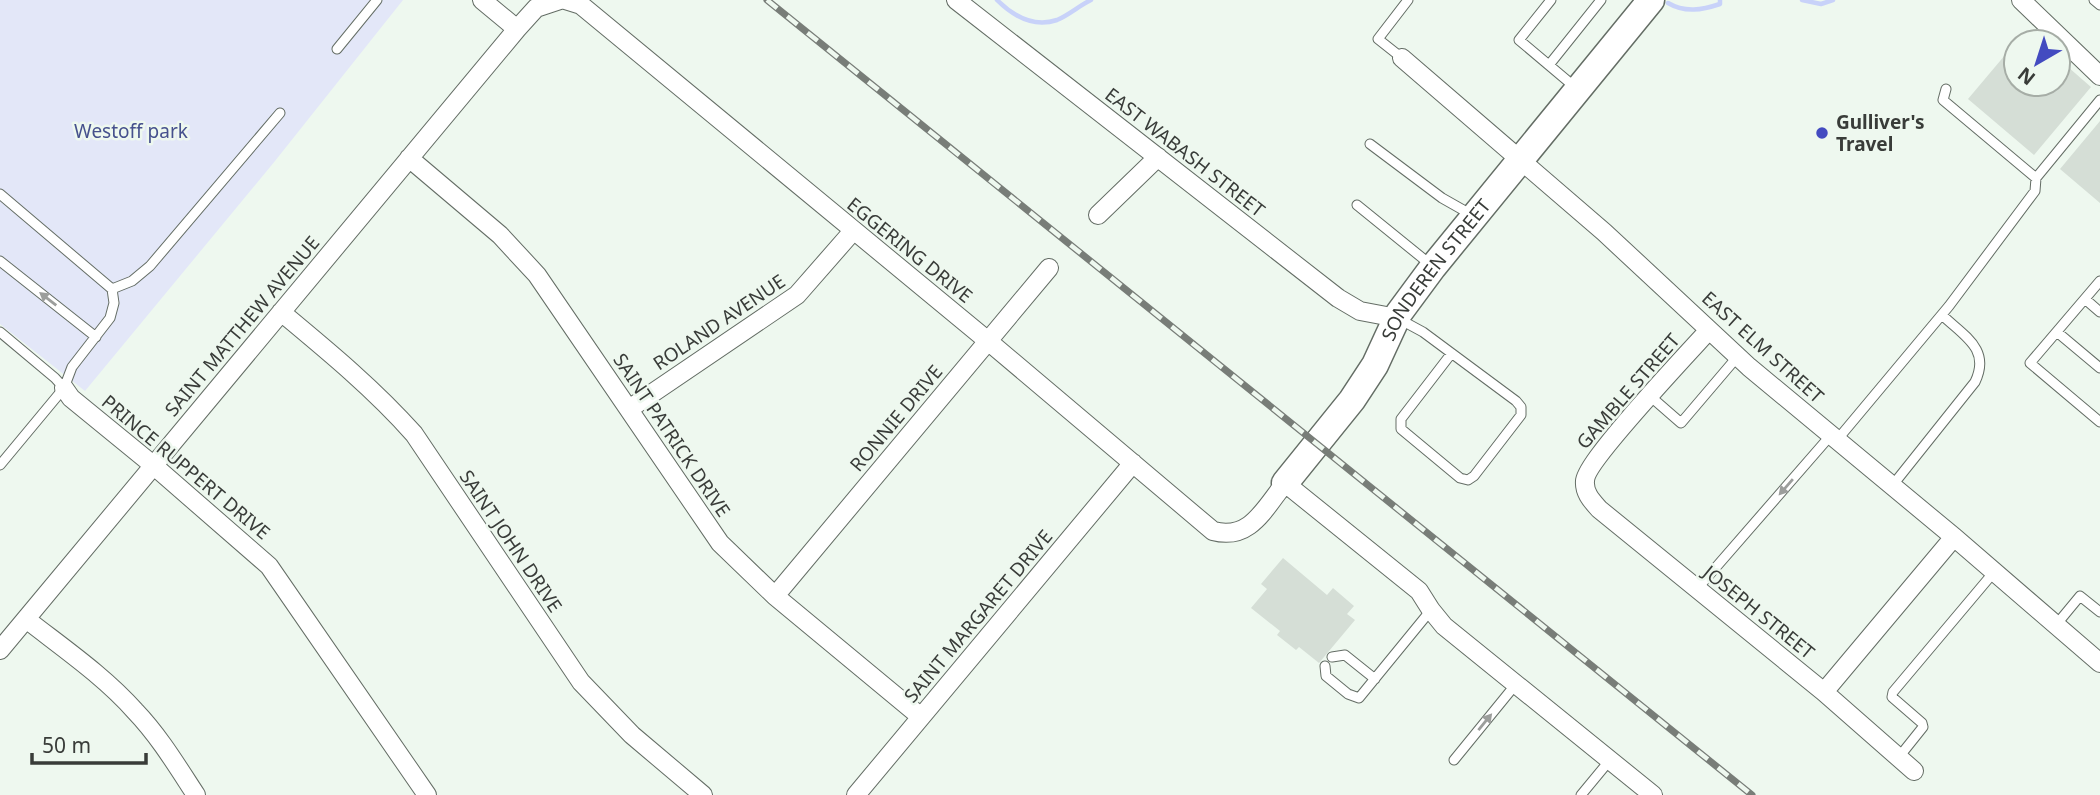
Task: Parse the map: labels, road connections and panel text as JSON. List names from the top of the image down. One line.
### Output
{"streets":{"street":["EAST WABASH STREET","EGGERING DRIVE","SONDEREN STREET","ROLAND AVENUE","SAINT MATTHEW AVENUE","EAST ELM STREET","GAMBLE STREET","RONNIE DRIVE","SAINT PATRICK DRIVE","PRINCE RUPPERT DRIVE","SAINT JOHN DRIVE","JOSEPH STREET","SAINT MARGARET DRIVE"]},"crossings":[["EAST WABASH STREET","SONDEREN STREET"],["EGGERING DRIVE","SONDEREN STREET"],["EGGERING DRIVE","ROLAND AVENUE"],["EGGERING DRIVE","SAINT MATTHEW AVENUE"],["EGGERING DRIVE","RONNIE DRIVE"],["EGGERING DRIVE","SAINT MARGARET DRIVE"],["SONDEREN STREET","EAST ELM STREET"],["ROLAND AVENUE","SAINT PATRICK DRIVE"],["SAINT MATTHEW AVENUE","SAINT PATRICK DRIVE"],["SAINT MATTHEW AVENUE","PRINCE RUPPERT DRIVE"],["SAINT MATTHEW AVENUE","SAINT JOHN DRIVE"],["EAST ELM STREET","GAMBLE STREET"],["GAMBLE STREET","JOSEPH STREET"],["RONNIE DRIVE","SAINT PATRICK DRIVE"],["SAINT PATRICK DRIVE","SAINT MARGARET DRIVE"]],"parks":["Westoff park"],"places":["Gulliver's Travel"],"scale_bar":"50 m","north":"bottom left"}
